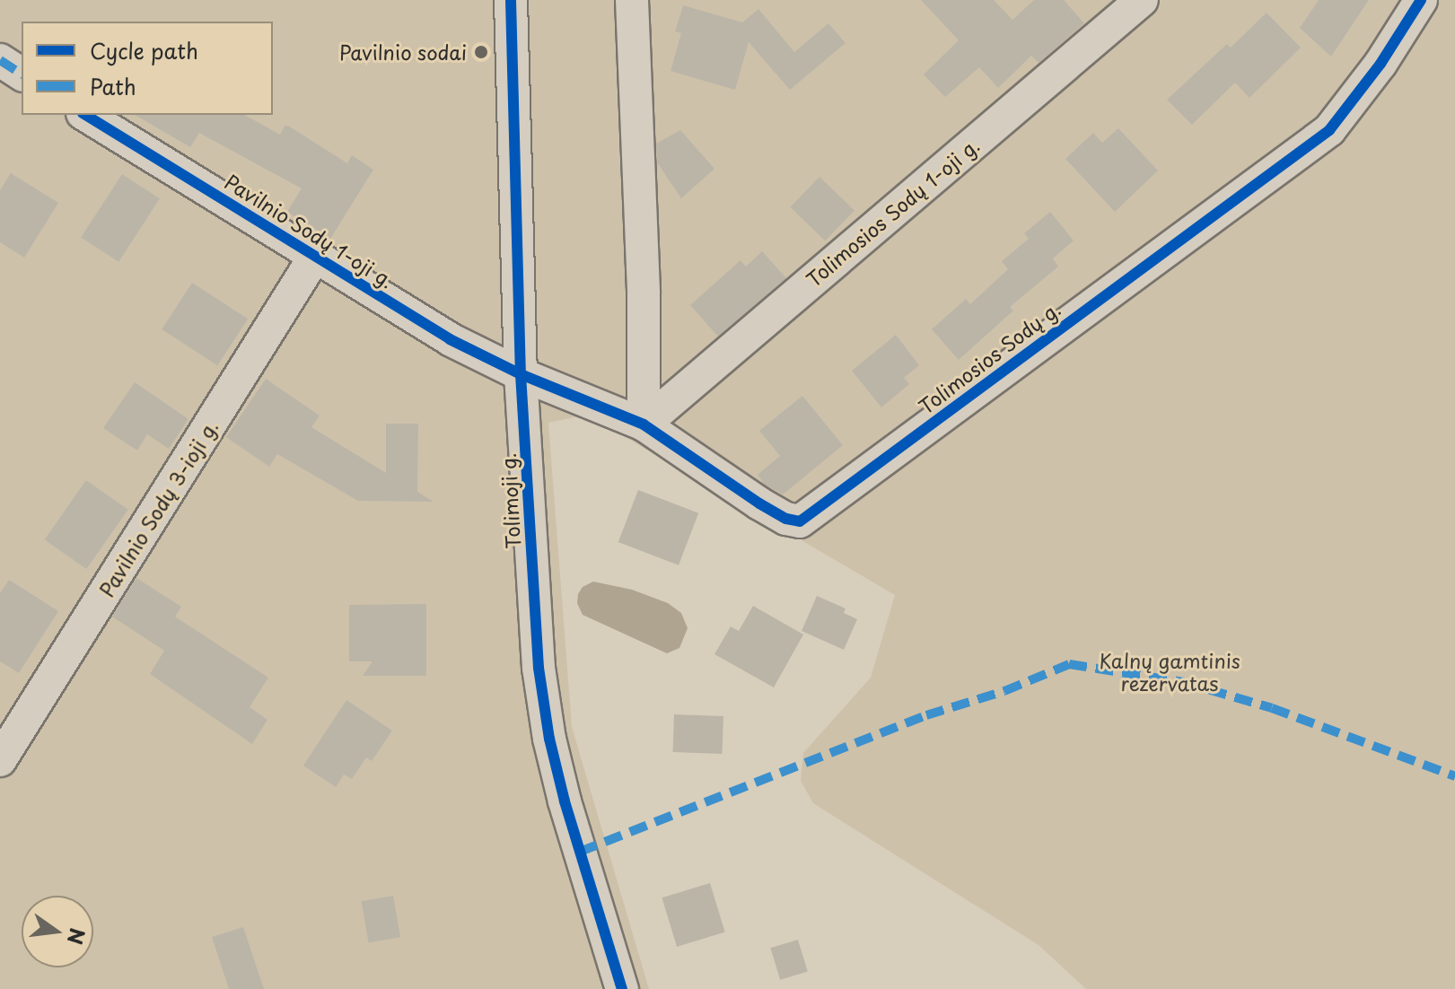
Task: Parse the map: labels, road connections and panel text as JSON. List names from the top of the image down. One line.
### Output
{"streets":{"street":["Tolimosios Sodų 1-oji g.","Pavilnio Sodų 1-oji g.","Tolimosios Sodų g.","Tolimoji g.","Pavilnio Sodų 3-ioji g."]},"crossings":[["Tolimosios Sodų 1-oji g.","Tolimosios Sodų g."],["Pavilnio Sodų 1-oji g.","Tolimosios Sodų g."],["Pavilnio Sodų 1-oji g.","Tolimoji g."],["Pavilnio Sodų 1-oji g.","Pavilnio Sodų 3-ioji g."],["Tolimosios Sodų g.","Tolimoji g."]],"parks":["Kalnų gamtinis rezervatas"],"places":["Pavilnio sodai"],"legend":["Cycle path","Path"],"north":"right"}
